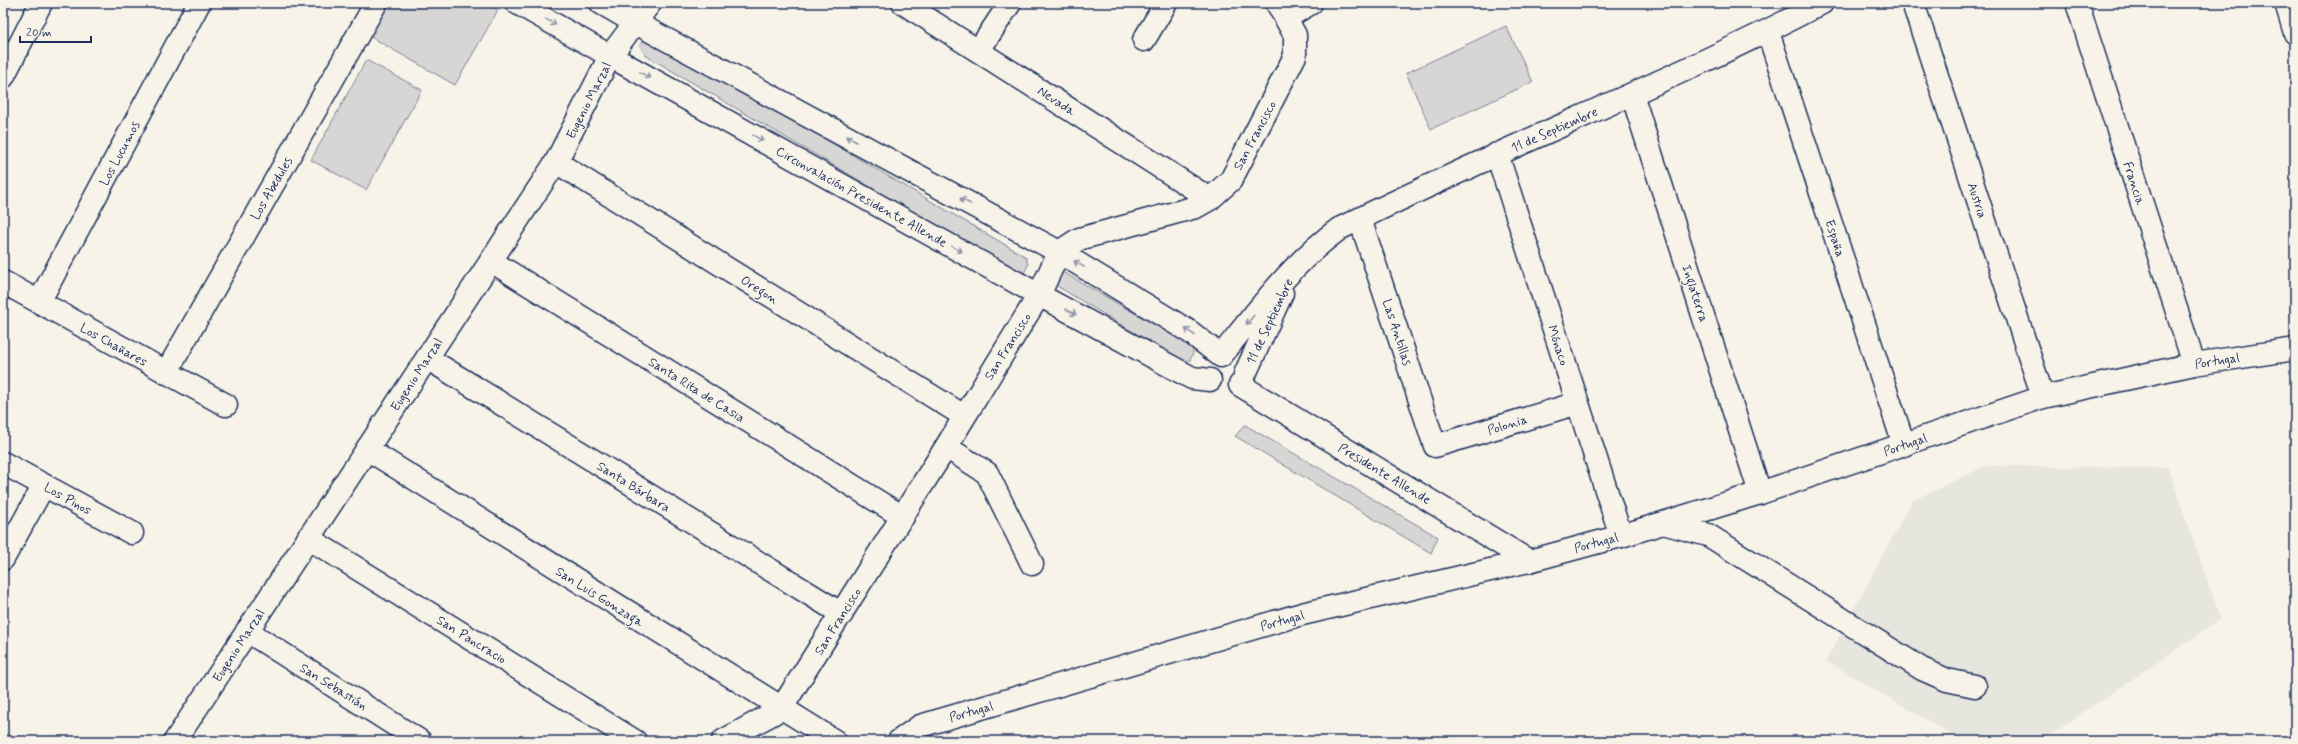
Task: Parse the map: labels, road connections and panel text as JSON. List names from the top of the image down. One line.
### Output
{"streets":{"street":["Eugenio Marzal","Nevada","11 de Septiembre","San Francisco","Los Lucumos","Francia","Los Abedules","Circunvalación Presidente Allende","Austria","España","Oregon","Inglaterra","Las Antillas","Los Chañares","Mónaco","Portugal","Santa Rita de Casia","Polonia","Presidente Allende","Santa Bárbara","Los Pinos","San Luis Gonzaga","San Pancracio","San Sebastián"]},"crossings":[["Eugenio Marzal","Circunvalación Presidente Allende"],["Eugenio Marzal","Oregon"],["Eugenio Marzal","Santa Rita de Casia"],["Eugenio Marzal","Santa Bárbara"],["Eugenio Marzal","San Luis Gonzaga"],["Eugenio Marzal","San Pancracio"],["Eugenio Marzal","San Sebastián"],["Nevada","San Francisco"],["11 de Septiembre","Circunvalación Presidente Allende"],["11 de Septiembre","España"],["11 de Septiembre","Inglaterra"],["11 de Septiembre","Las Antillas"],["11 de Septiembre","Mónaco"],["11 de Septiembre","Presidente Allende"],["San Francisco","Circunvalación Presidente Allende"],["San Francisco","Oregon"],["San Francisco","Santa Rita de Casia"],["San Francisco","Santa Bárbara"],["San Francisco","San Luis Gonzaga"],["Los Lucumos","Los Chañares"],["Francia","Portugal"],["Los Abedules","Los Chañares"],["Circunvalación Presidente Allende","Presidente Allende"],["Austria","Portugal"],["España","Portugal"],["Inglaterra","Portugal"],["Las Antillas","Polonia"],["Mónaco","Portugal"],["Mónaco","Polonia"],["Portugal","Presidente Allende"]],"scale_bar":"20 m"}
